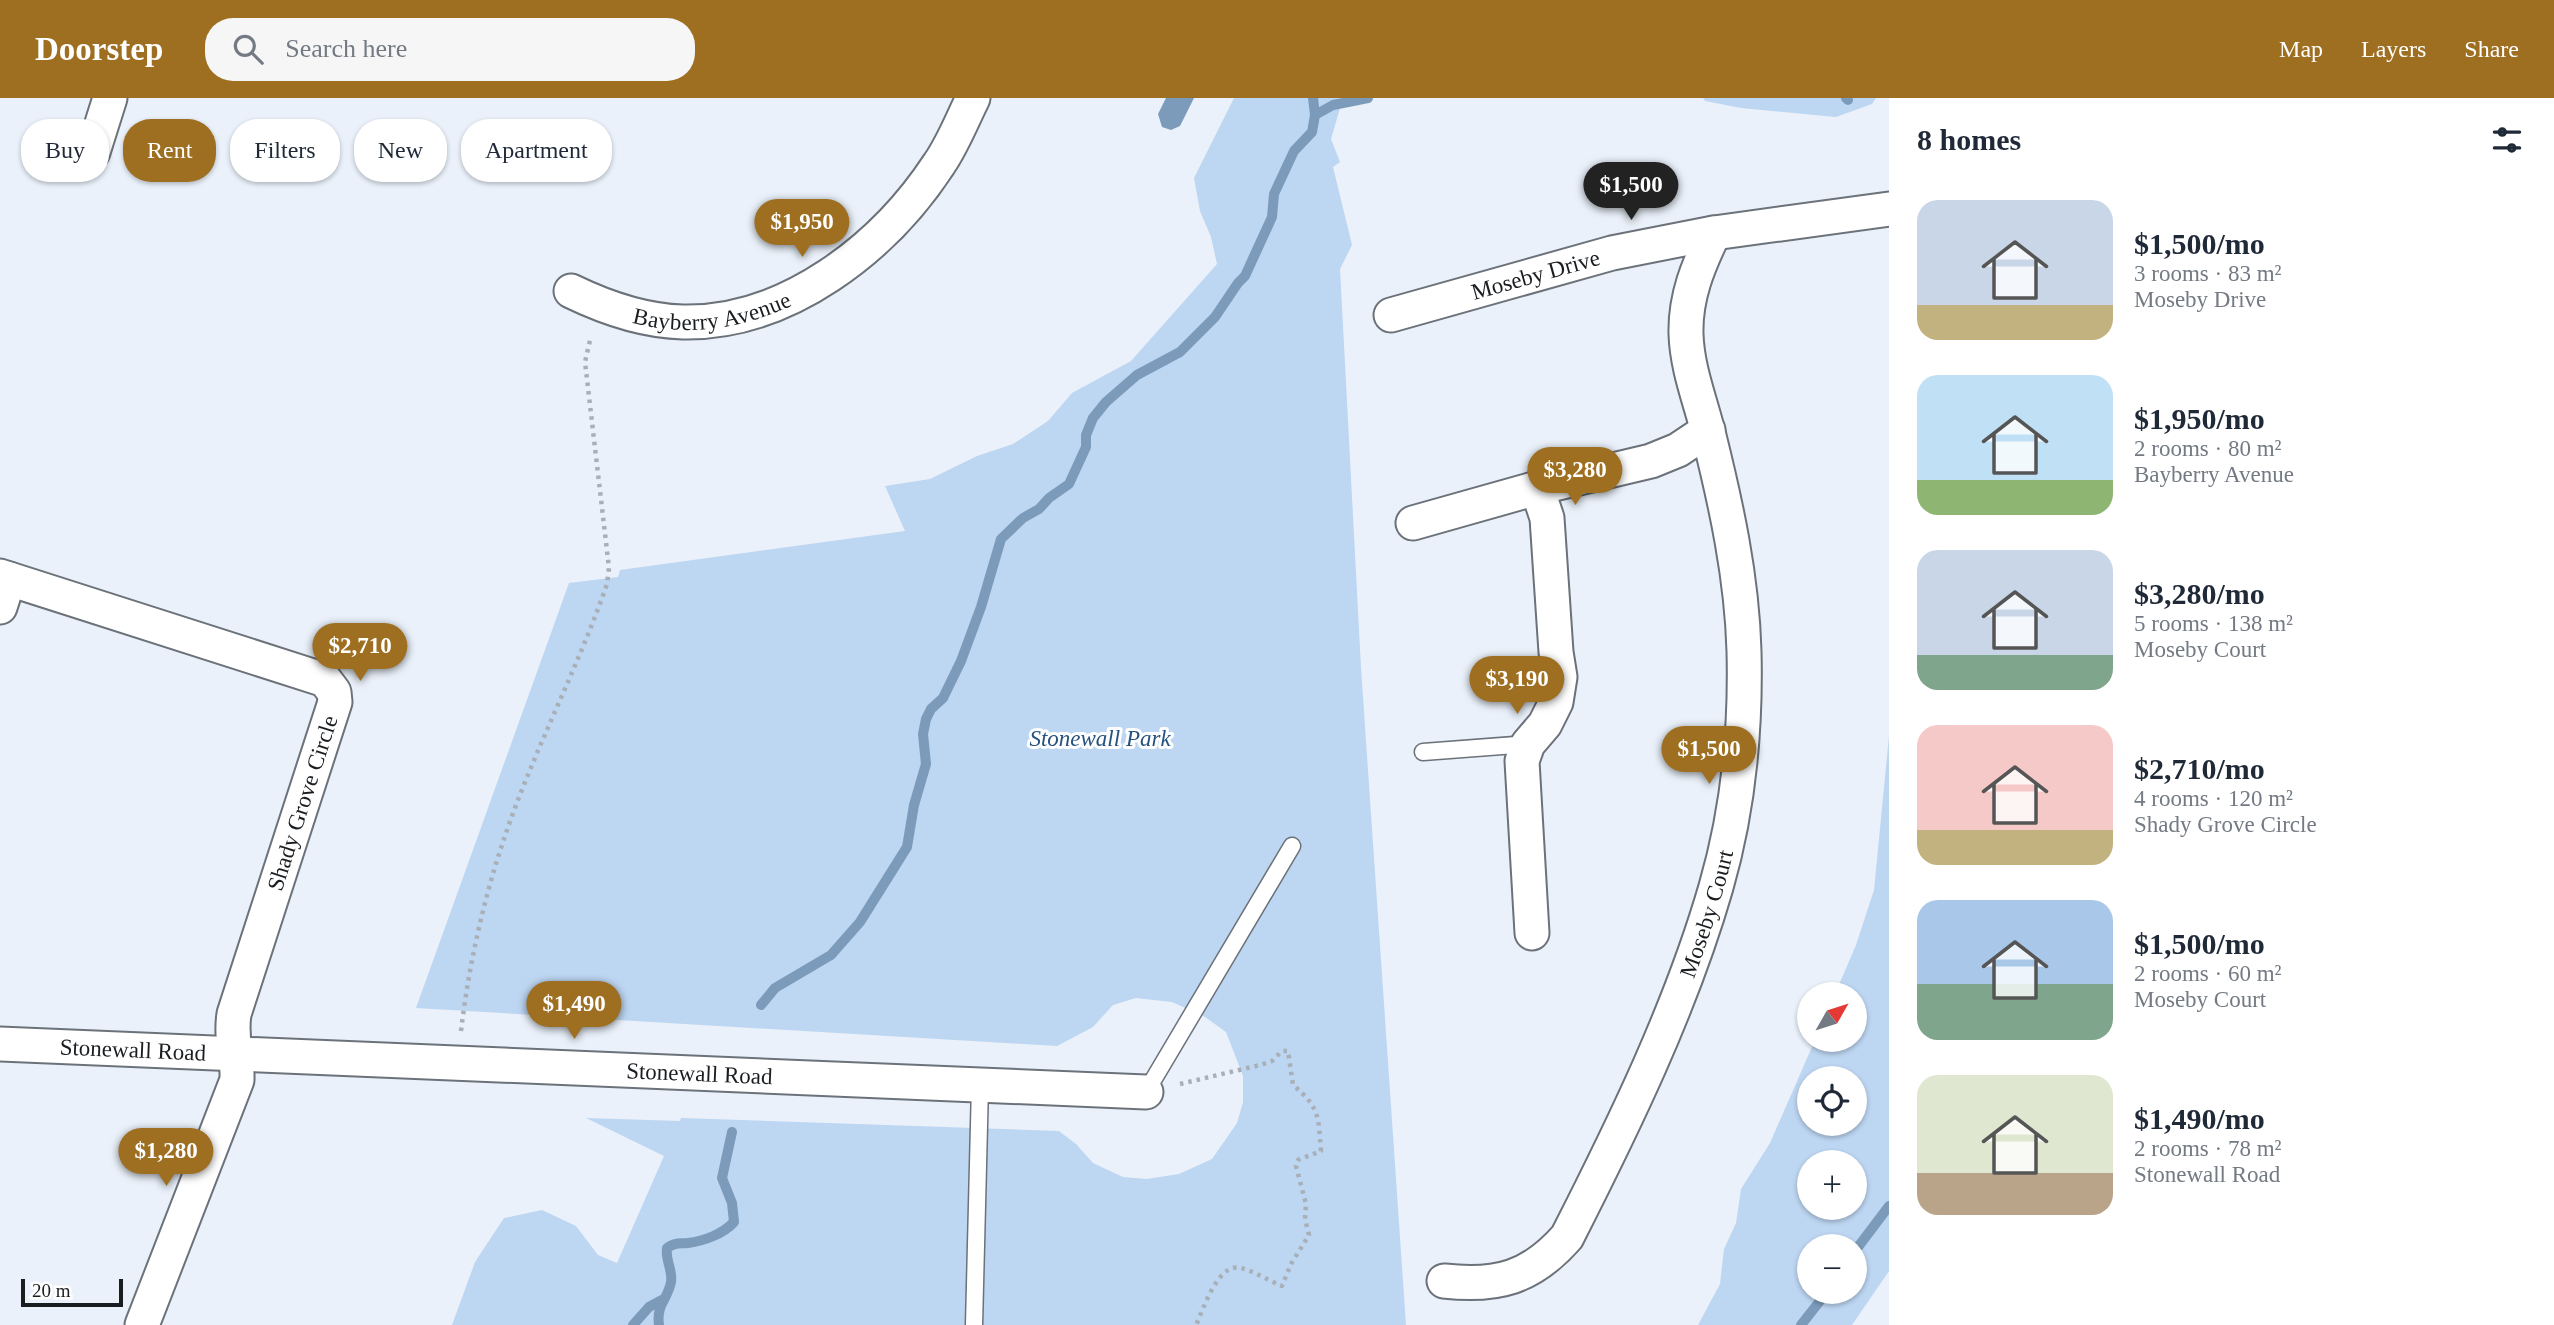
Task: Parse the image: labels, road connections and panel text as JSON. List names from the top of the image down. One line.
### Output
{"streets":{"street":["Moseby Drive","Bayberry Avenue","Shady Grove Circle","Moseby Court","Stonewall Road"]},"crossings":[["Moseby Drive","Moseby Court"],["Shady Grove Circle","Stonewall Road"]],"parks":["Stonewall Park"],"scale_bar":"20 m","north":"top right","page":{"header":"Doorstep","search":"Search here","nav":["Map","Layers","Share"],"heading":"8 homes","chip":["Buy","Rent","Filters","New","Apartment"],"price":["$1,500","$1,950","$3,280","$2,710","$3,190","$1,500","$1,490","$1,280"],"list":[{"name":"$1,500/mo","note":"3 rooms · 83 m² · Moseby Drive"},{"name":"$1,950/mo","note":"2 rooms · 80 m² · Bayberry Avenue"},{"name":"$3,280/mo","note":"5 rooms · 138 m² · Moseby Court"},{"name":"$2,710/mo","note":"4 rooms · 120 m² · Shady Grove Circle"},{"name":"$1,500/mo","note":"2 rooms · 60 m² · Moseby Court"},{"name":"$1,490/mo","note":"2 rooms · 78 m² · Stonewall Road"}],"map_buttons":["+","−"],"scale":"20 m"}}
